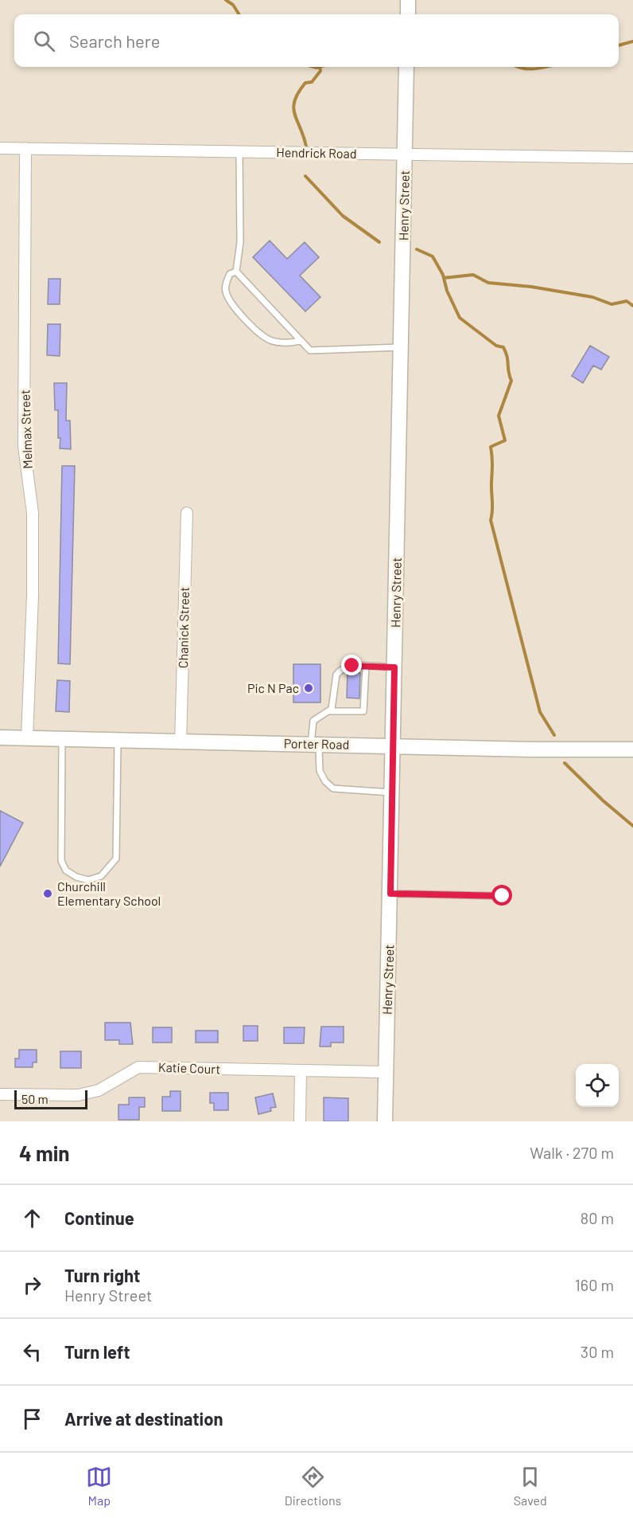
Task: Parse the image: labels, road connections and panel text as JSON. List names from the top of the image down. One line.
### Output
{"streets":{"street":["Hendrick Road","Henry Street","Melmax Street","Chanick Street","Porter Road","Katie Court"]},"crossings":[["Hendrick Road","Henry Street"],["Hendrick Road","Melmax Street"],["Henry Street","Porter Road"],["Henry Street","Katie Court"],["Melmax Street","Porter Road"],["Chanick Street","Porter Road"]],"places":["Pic N Pac","Churchill Elementary School"],"scale_bar":"50 m","page":{"search":"Search here","scale":"50 m","heading":["4 min","Walk · 270 m"],"list":[["Continue","80 m"],["Turn right","Henry Street","160 m"],["Turn left","30 m"],"Arrive at destination"],"nav":["Map","Directions","Saved"]}}
